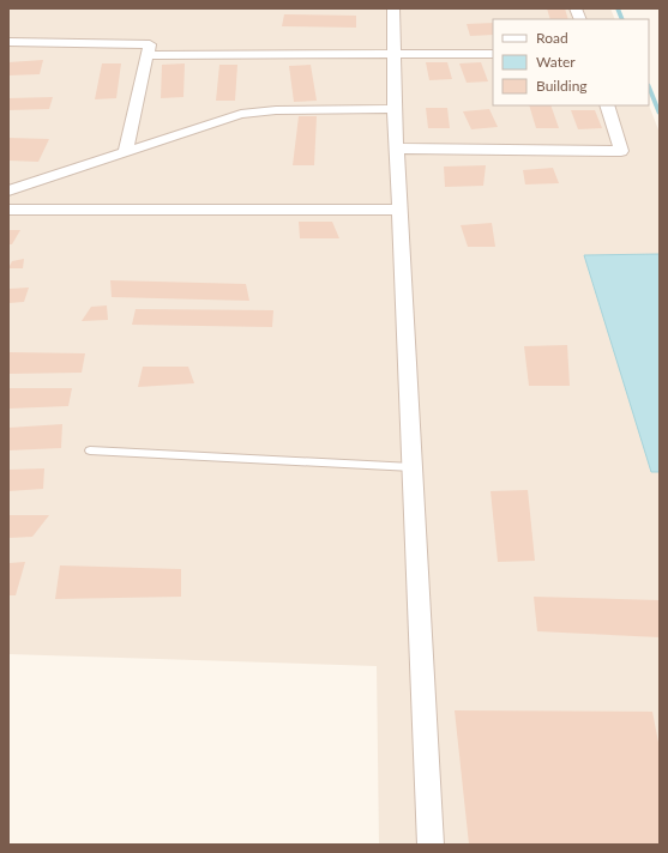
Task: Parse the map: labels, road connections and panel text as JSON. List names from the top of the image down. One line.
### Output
{"legend":["Road","Water","Building"]}
